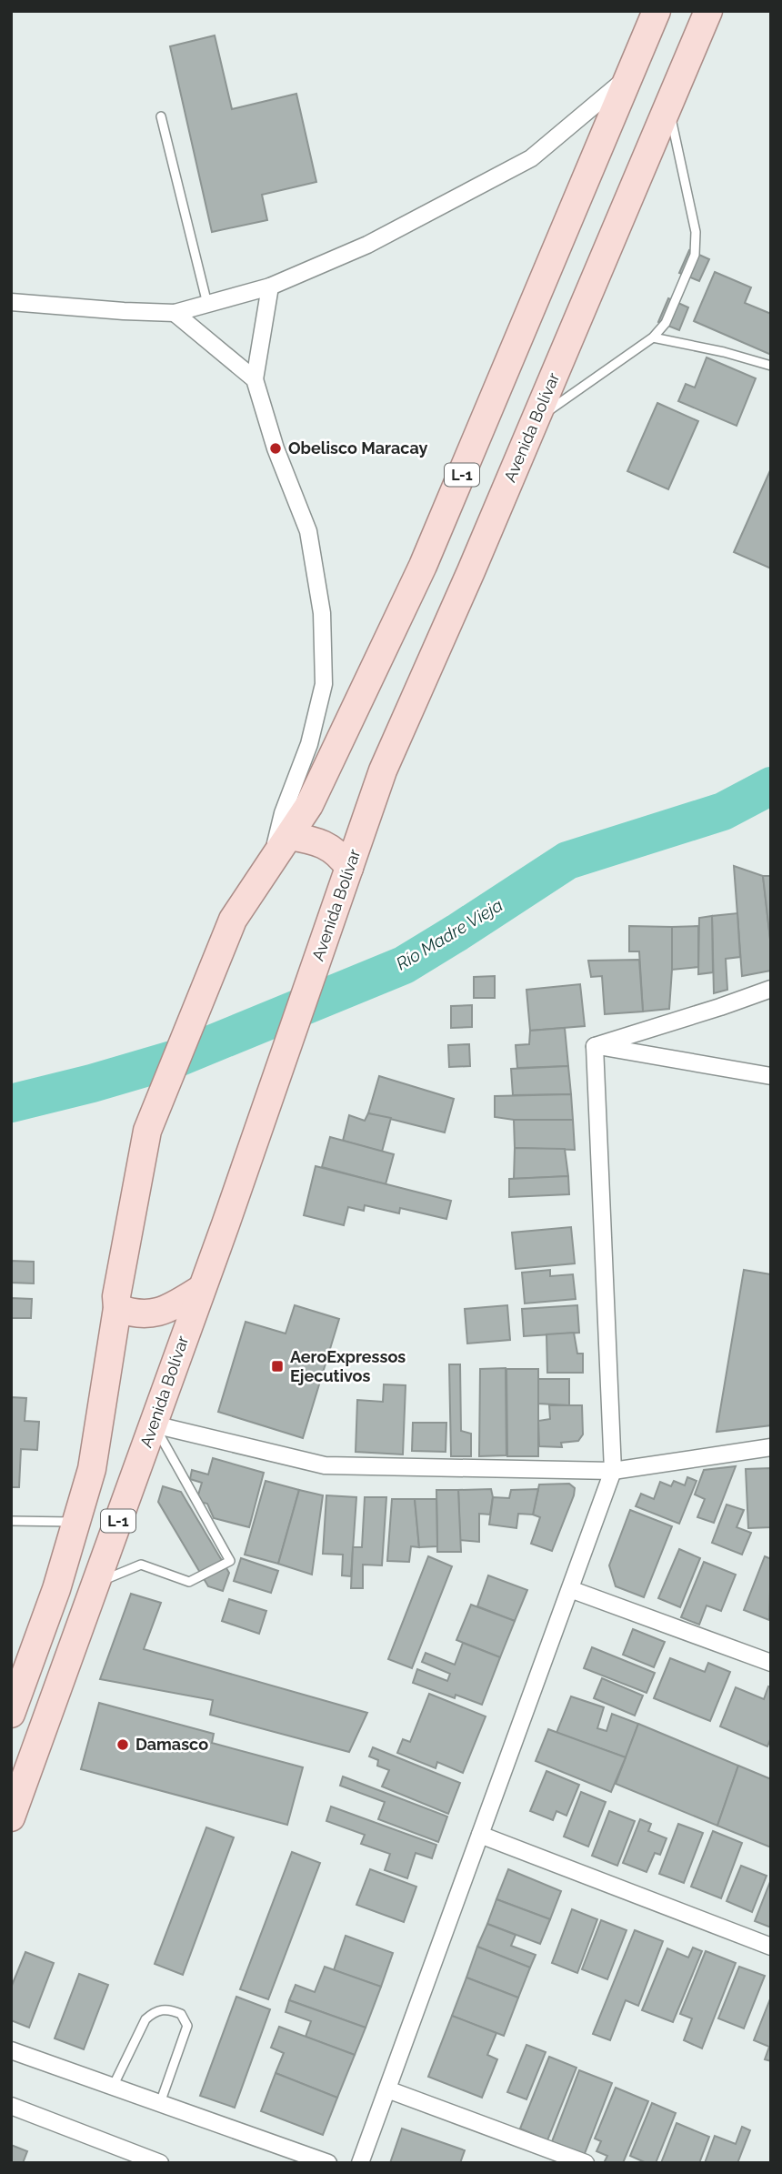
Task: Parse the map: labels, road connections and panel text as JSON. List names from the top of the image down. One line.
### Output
{"streets":{"main road":["Avenida Bolívar","L-1"]},"water":["Río Madre Vieja"],"places":{"other":["Obelisco Maracay","Damasco"],"transit":["AeroExpressos Ejecutivos"]}}
